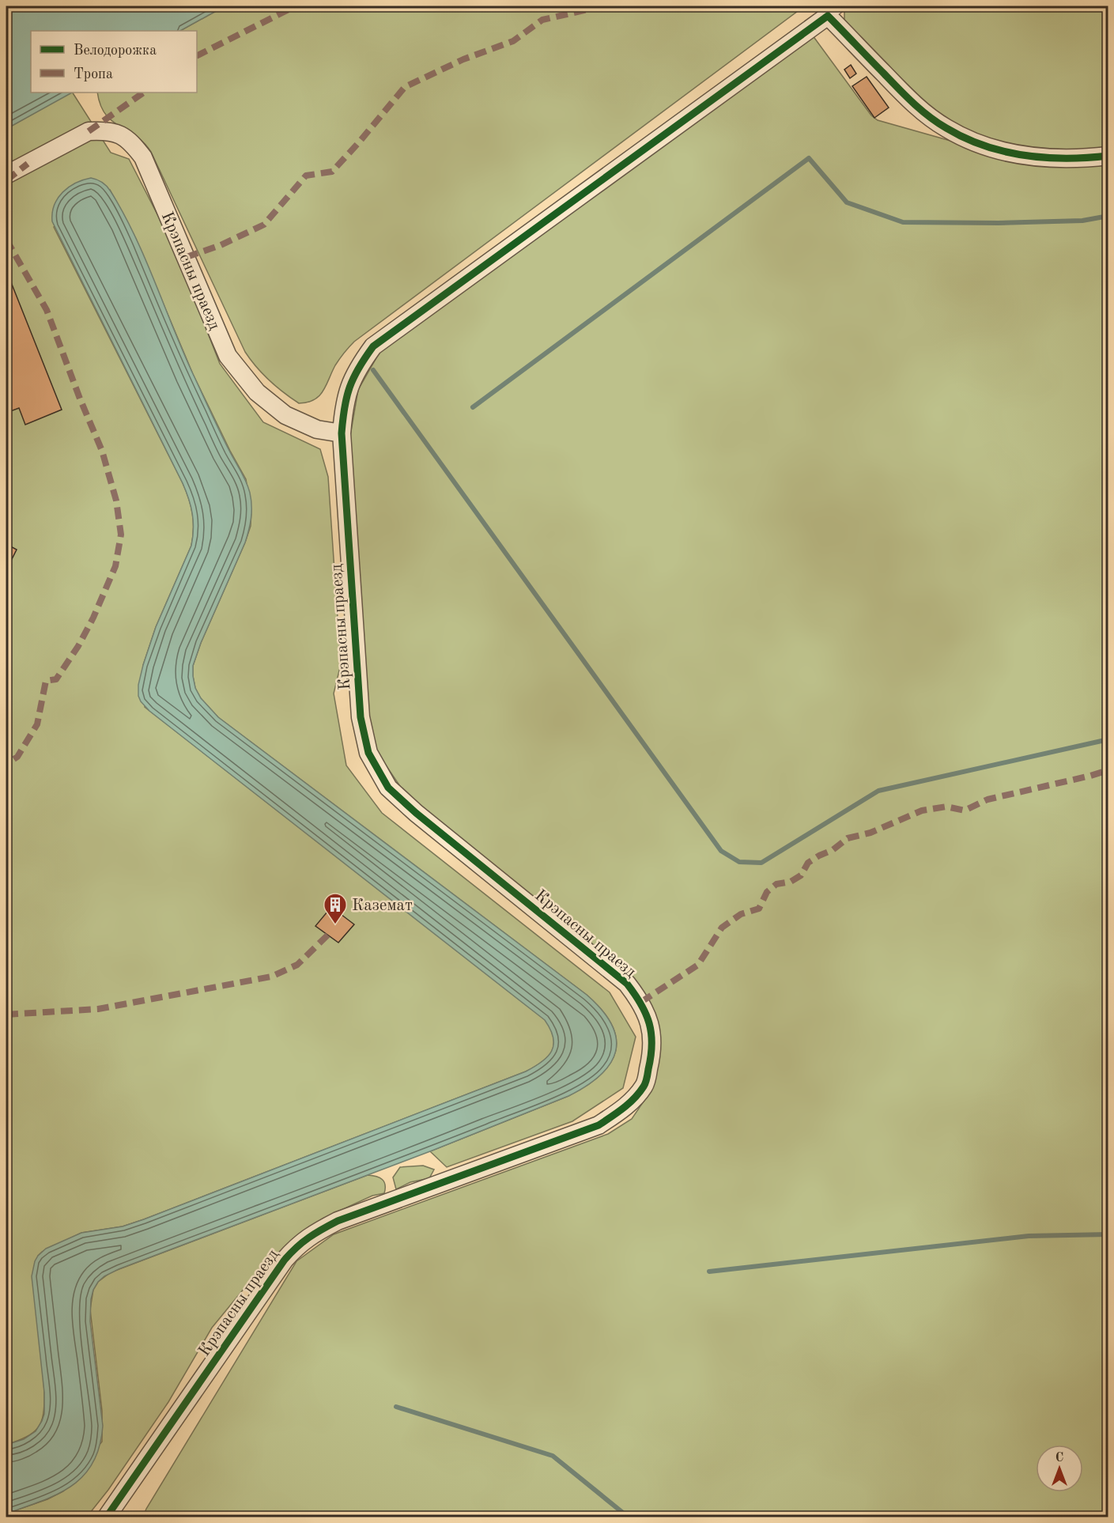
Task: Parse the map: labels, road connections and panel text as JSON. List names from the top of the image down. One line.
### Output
{"streets":{"street":["Крэпасны праезд"]},"places":{"building":["Каземат"]},"legend":["Велодорожка","Тропа"],"north":"top"}
